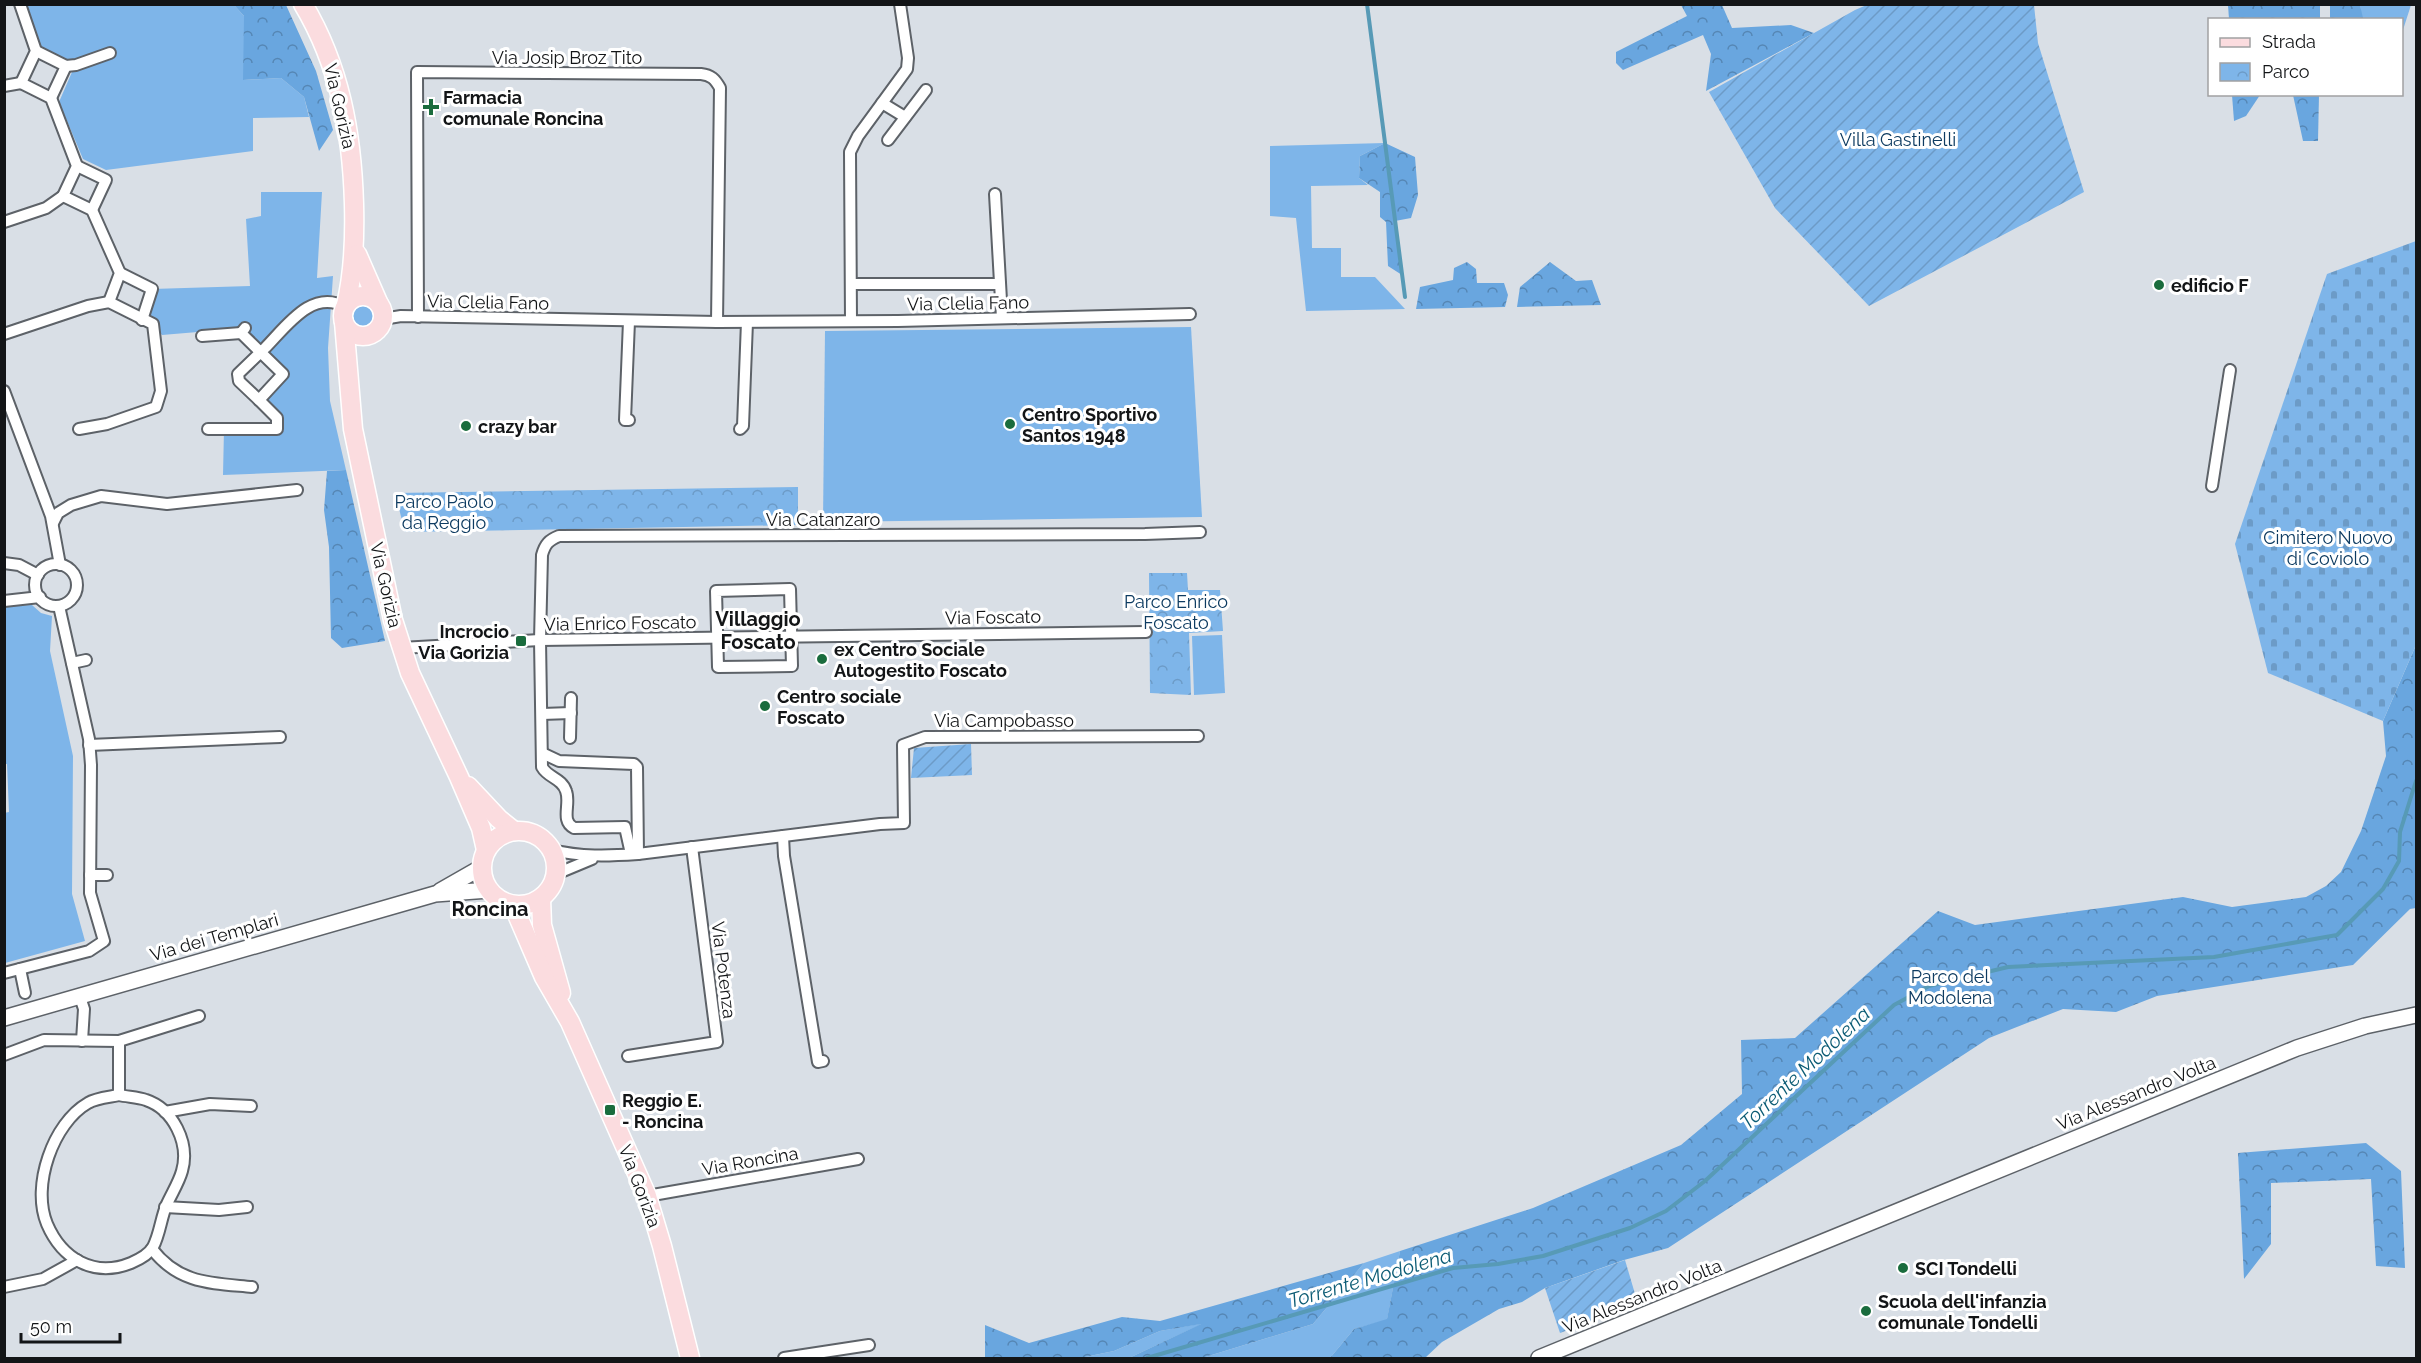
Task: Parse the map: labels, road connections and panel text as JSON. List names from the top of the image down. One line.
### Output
{"streets":{"main road":["Via Gorizia"],"street":["Via Josip Broz Tito","Via Clelia Fano","Via Catanzaro","Via Foscato","Via Enrico Foscato","Via Campobasso","Via dei Templari","Via Potenza","Via Alessandro Volta","Via Roncina"]},"crossings":[["Via Josip Broz Tito","Via Clelia Fano"],["Via Gorizia","Via Clelia Fano"],["Via Gorizia","Via Enrico Foscato"],["Via Gorizia","Via Campobasso"],["Via Gorizia","Via Roncina"],["Via Catanzaro","Via Enrico Foscato"],["Via Foscato","Via Enrico Foscato"],["Via Campobasso","Via Potenza"]],"districts":["Villaggio Foscato","Roncina"],"water":["Torrente Modolena"],"parks":["Villa Gastinelli","Parco Paolo da Reggio","Cimitero Nuovo di Coviolo","Parco Enrico Foscato","Parco del Modolena"],"places":{"health":["Farmacia comunale Roncina"],"other":["edificio F","Centro Sportivo Santos 1948","crazy bar","ex Centro Sociale Autogestito Foscato","Centro sociale Foscato","SCI Tondelli","Scuola dell'infanzia comunale Tondelli"],"transit":["Incrocio Via Gorizia","Reggio E. - Roncina"]},"legend":["Strada","Parco"],"scale_bar":"50 m"}
